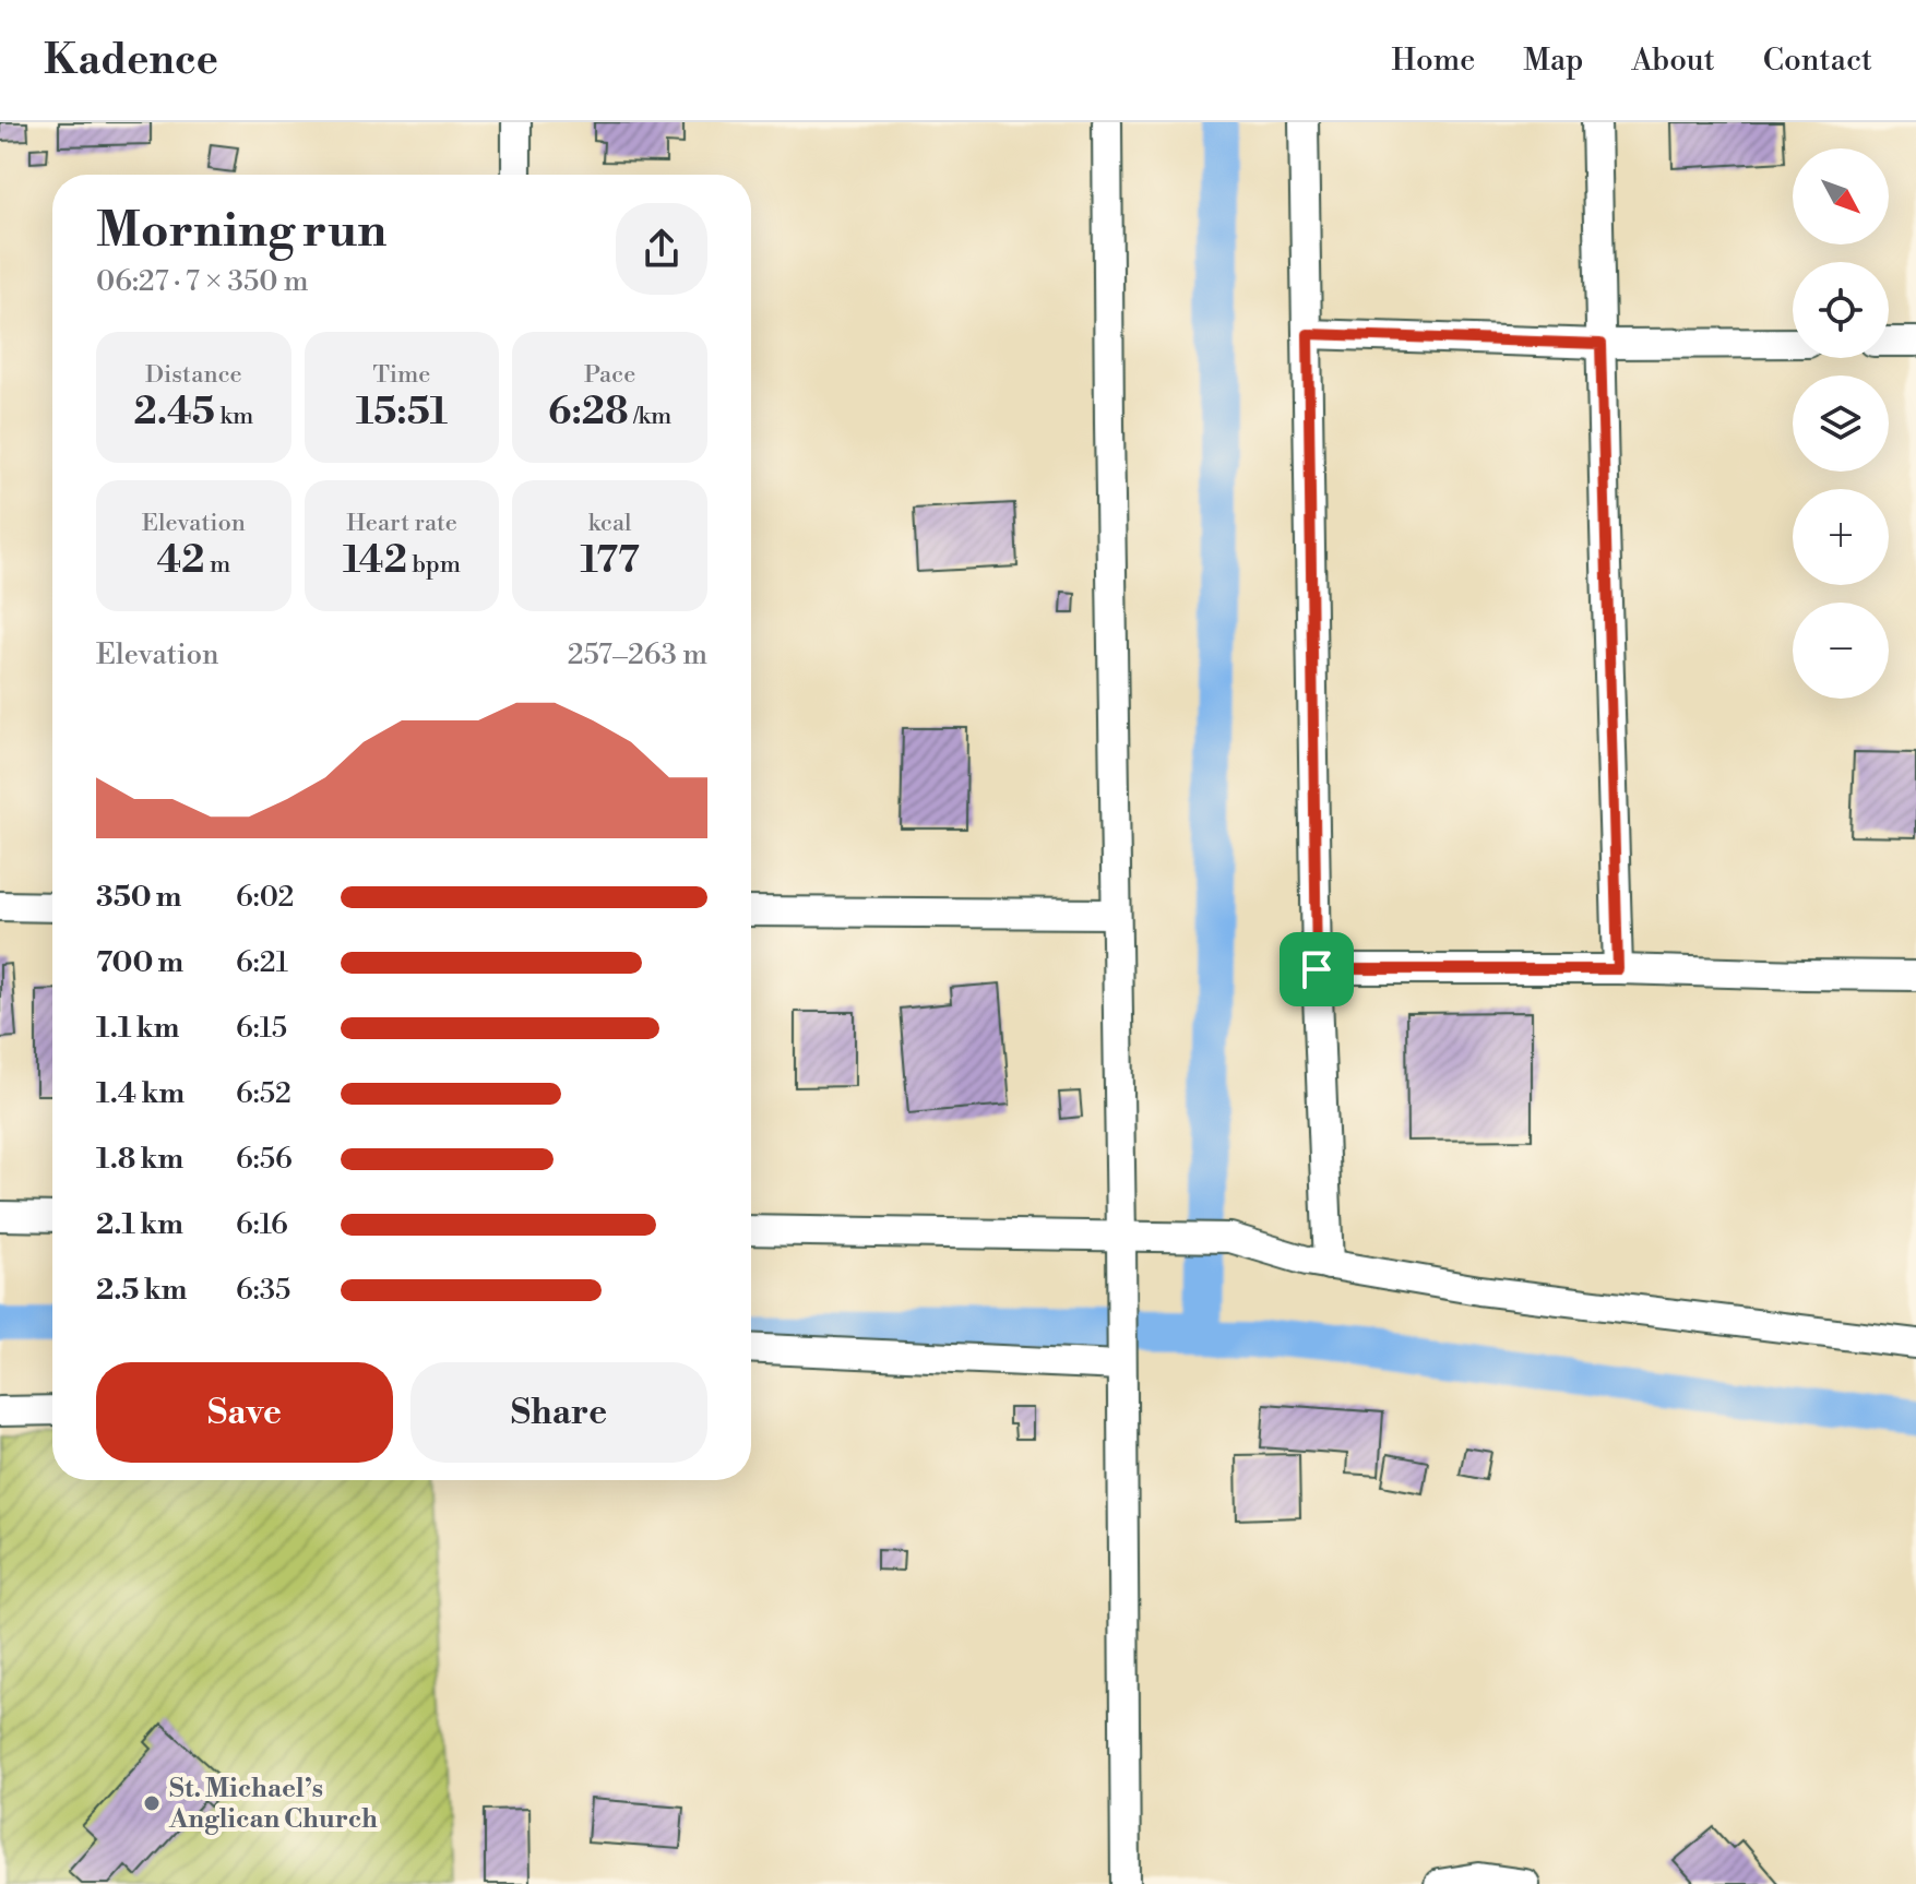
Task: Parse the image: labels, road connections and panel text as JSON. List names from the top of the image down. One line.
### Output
{"places":["St. Michael’s Anglican Church"],"north":"bottom right","page":{"header":"Kadence","nav":["Home","Map","About","Contact"],"map_buttons":["+","−"],"heading":["Morning run","06:27 · 7 × 350 m"],"stats":[["Distance","2.45 km"],["Time","15:51"],["Pace","6:28 /km"],["Elevation","42 m"],["Heart rate","142 bpm"],["kcal","177"]],"chart":["Elevation","257–263 m"],"list":[{"name":"350 m","note":"6:02"},{"name":"700 m","note":"6:21"},{"name":"1.1 km","note":"6:15"},{"name":"1.4 km","note":"6:52"},{"name":"1.8 km","note":"6:56"},{"name":"2.1 km","note":"6:16"},{"name":"2.5 km","note":"6:35"}],"buttons":["Save","Share"]}}
